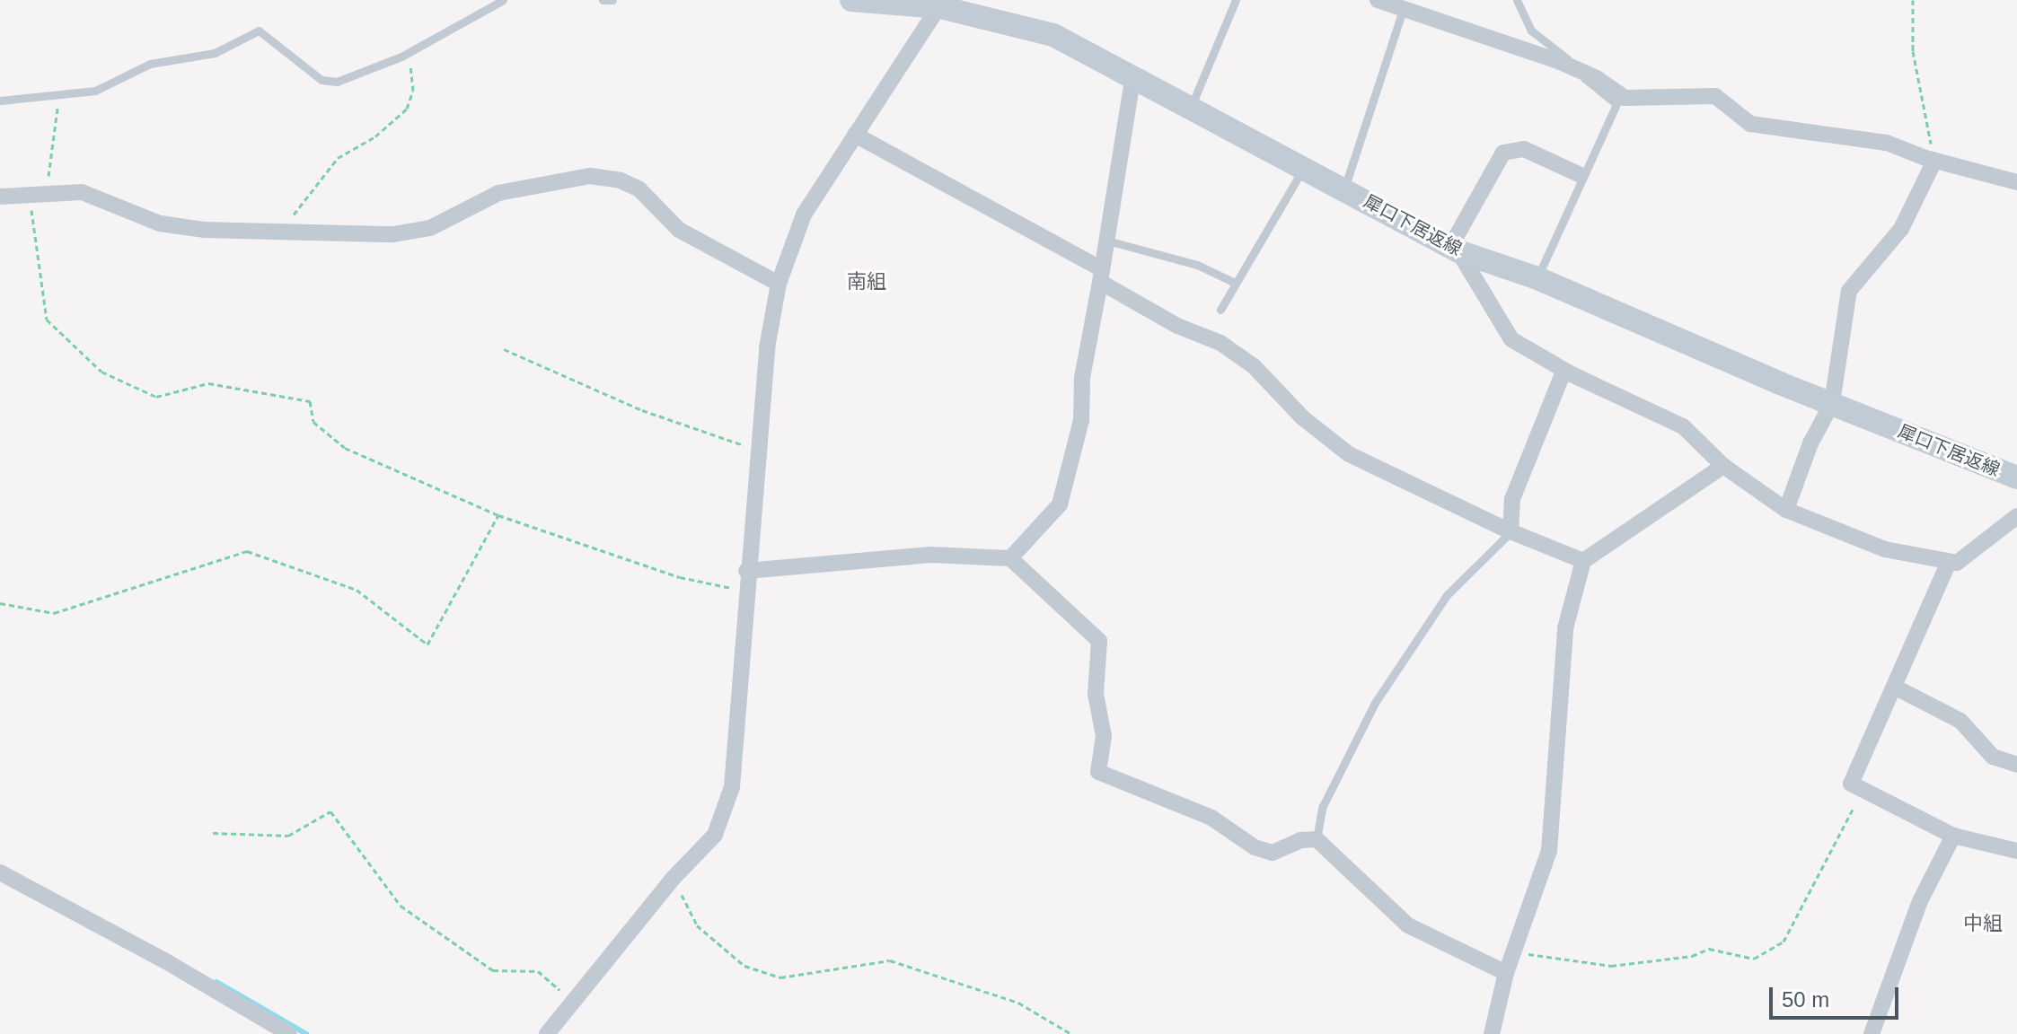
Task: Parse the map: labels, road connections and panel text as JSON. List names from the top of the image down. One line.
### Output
{"streets":{"main road":["犀口下居返線"]},"districts":["南組","中組"],"scale_bar":"50 m"}
